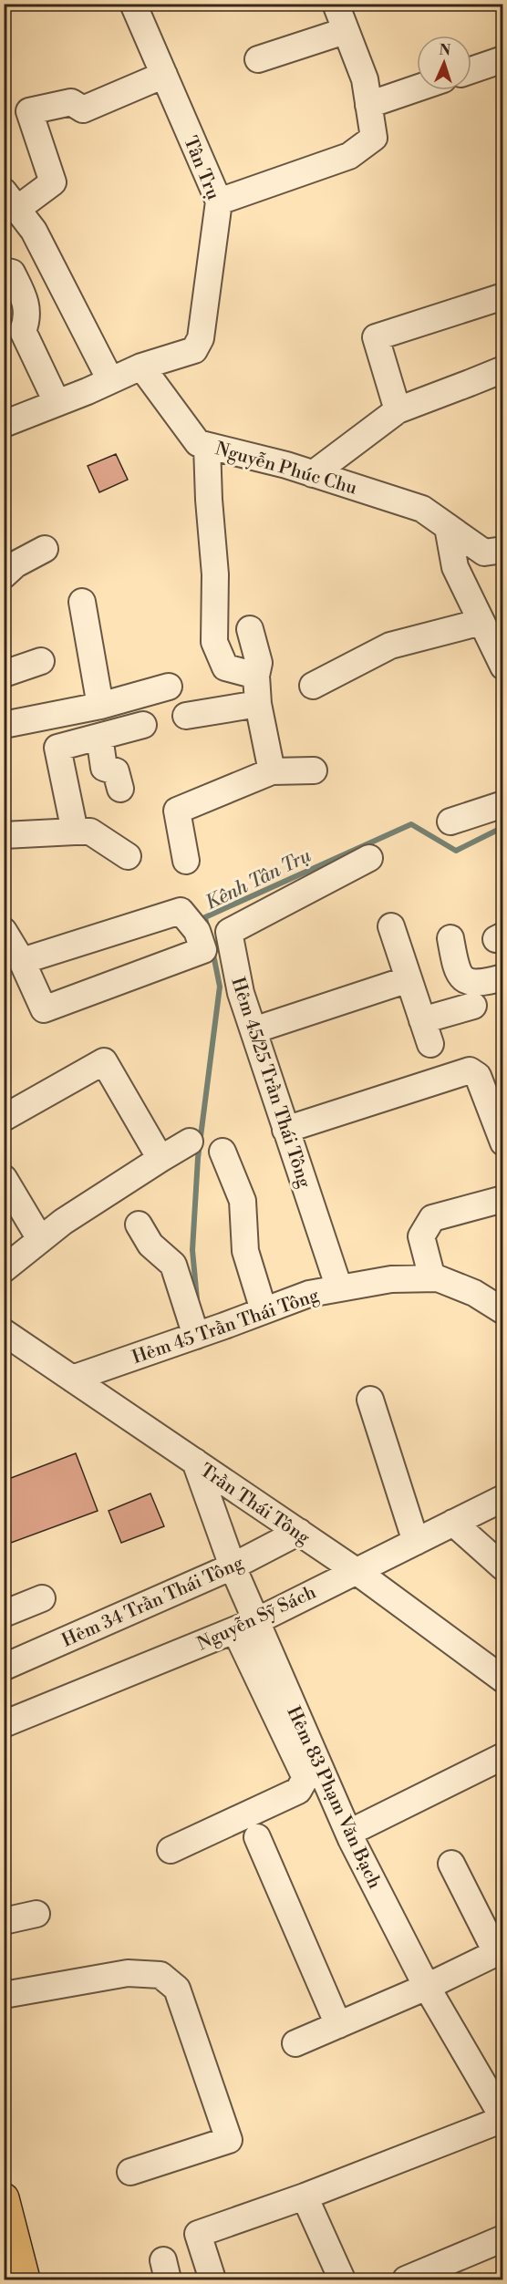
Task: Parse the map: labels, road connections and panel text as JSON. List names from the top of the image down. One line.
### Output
{"streets":{"street":["Tân Trụ","Nguyễn Phúc Chu","Hẻm 45/25 Trần Thái Tông","Hẻm 45 Trần Thái Tông","Trần Thái Tông","Hẻm 34 Trần Thái Tông","Nguyễn Sỹ Sách","Hẻm 83 Phạm Văn Bạch"]},"crossings":[["Tân Trụ","Nguyễn Phúc Chu"],["Hẻm 45/25 Trần Thái Tông","Hẻm 45 Trần Thái Tông"],["Hẻm 45 Trần Thái Tông","Trần Thái Tông"],["Trần Thái Tông","Hẻm 34 Trần Thái Tông"],["Trần Thái Tông","Nguyễn Sỹ Sách"],["Trần Thái Tông","Hẻm 83 Phạm Văn Bạch"],["Hẻm 34 Trần Thái Tông","Hẻm 83 Phạm Văn Bạch"],["Nguyễn Sỹ Sách","Hẻm 83 Phạm Văn Bạch"]],"water":["Kênh Tân Trụ"],"north":"top"}
